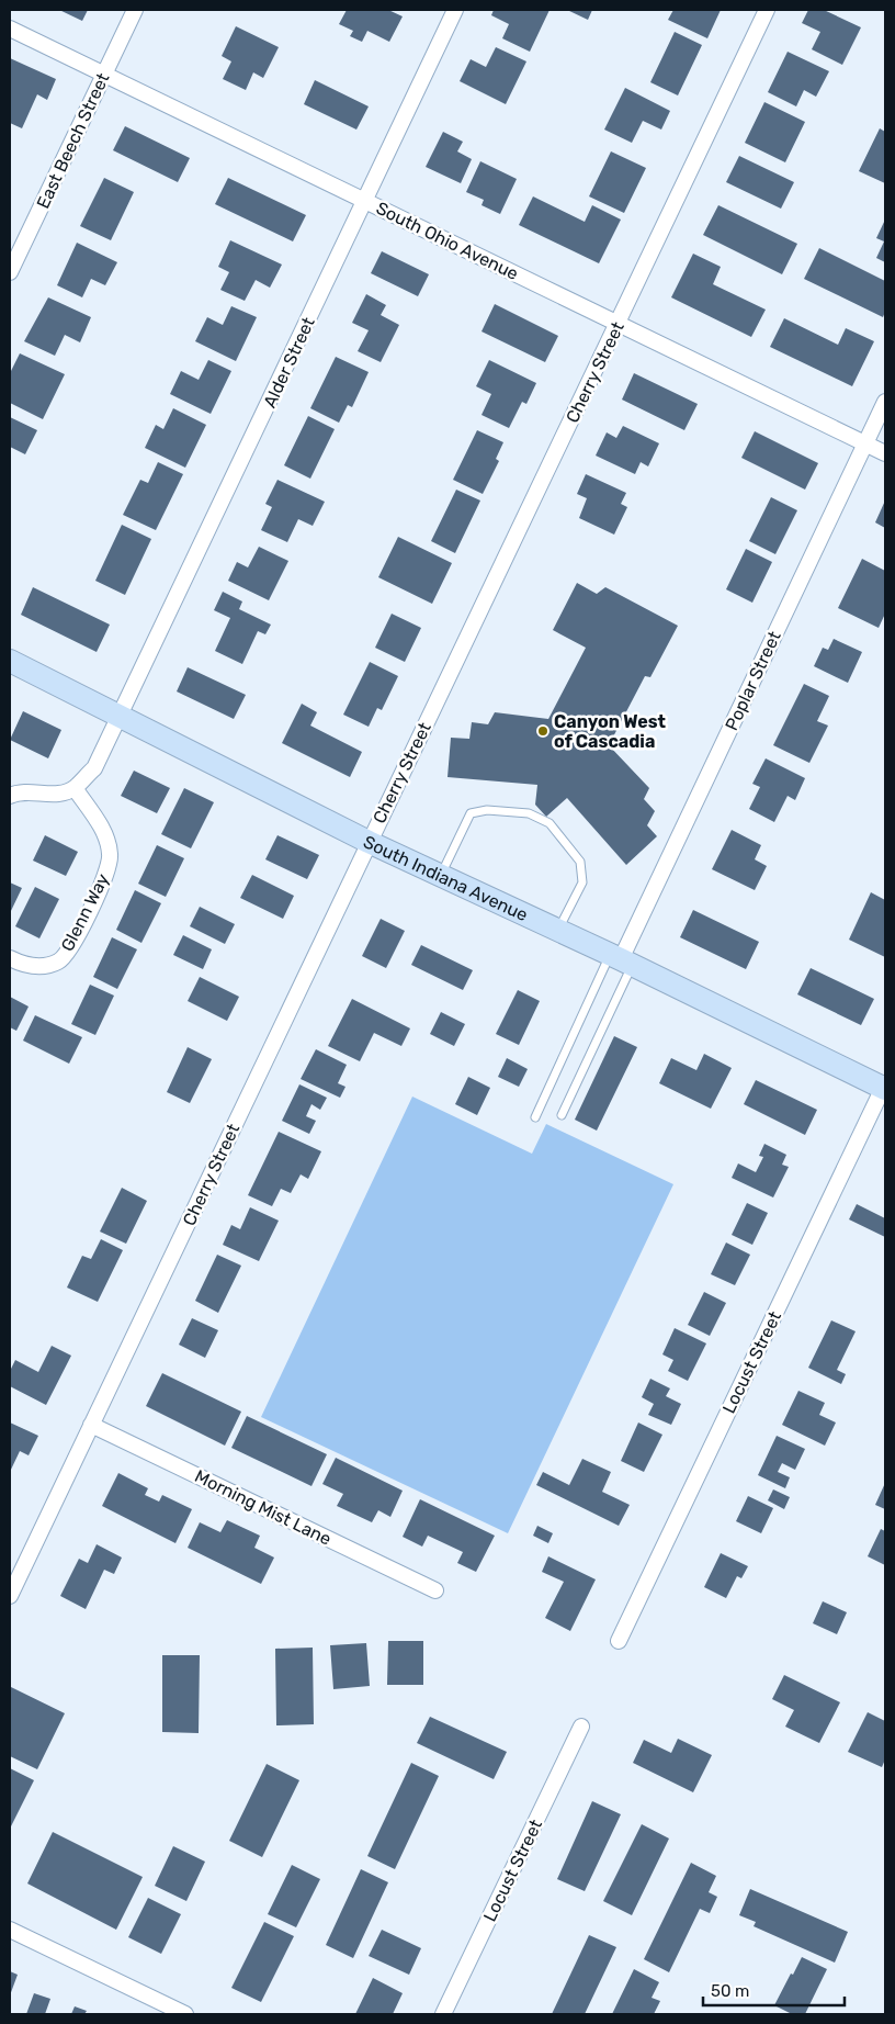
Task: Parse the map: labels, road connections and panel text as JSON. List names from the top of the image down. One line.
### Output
{"streets":{"main road":["South Indiana Avenue"],"street":["East Beech Street","South Ohio Avenue","Alder Street","Cherry Street","Poplar Street","Glenn Way","Locust Street","Morning Mist Lane"]},"crossings":[["East Beech Street","South Ohio Avenue"],["South Ohio Avenue","Alder Street"],["South Ohio Avenue","Cherry Street"],["South Ohio Avenue","Poplar Street"],["Alder Street","South Indiana Avenue"],["Alder Street","Glenn Way"],["Cherry Street","South Indiana Avenue"],["Cherry Street","Morning Mist Lane"],["Poplar Street","South Indiana Avenue"],["South Indiana Avenue","Locust Street"]],"places":["Canyon West of Cascadia"],"scale_bar":"50 m"}
